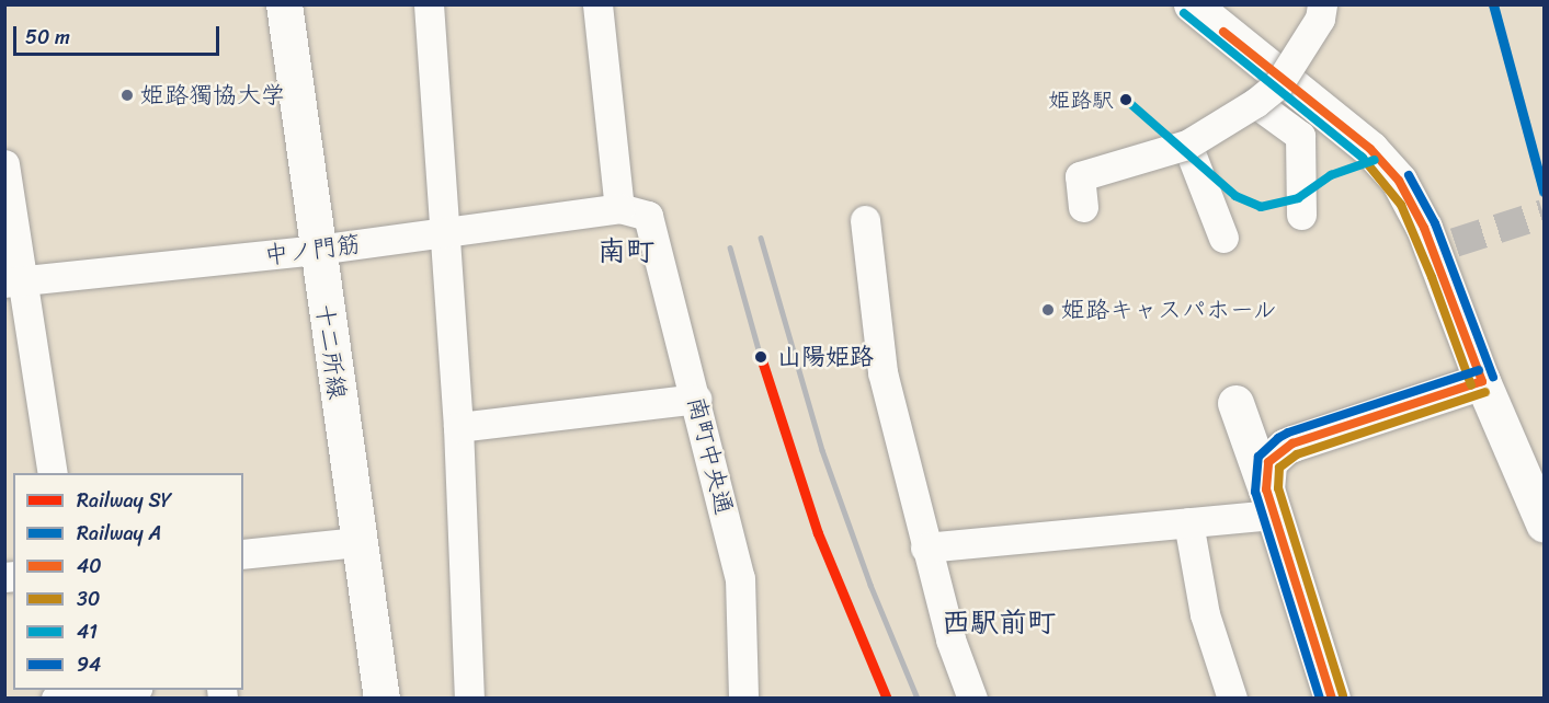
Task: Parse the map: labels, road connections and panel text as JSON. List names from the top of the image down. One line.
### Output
{"streets":{"street":["中ノ門筋","十二所線","南町中央通"]},"crossings":[["中ノ門筋","十二所線"],["中ノ門筋","南町中央通"]],"districts":["南町","西駅前町"],"places":["姫路獨協大学","姫路駅","姫路キャスパホール","山陽姫路"],"lines":["rail line A","transit line 41","transit line 40","transit line 30","transit line 94","rail line SY"],"legend":["Railway SY","Railway A","40","30","41","94"],"scale_bar":"50 m"}
